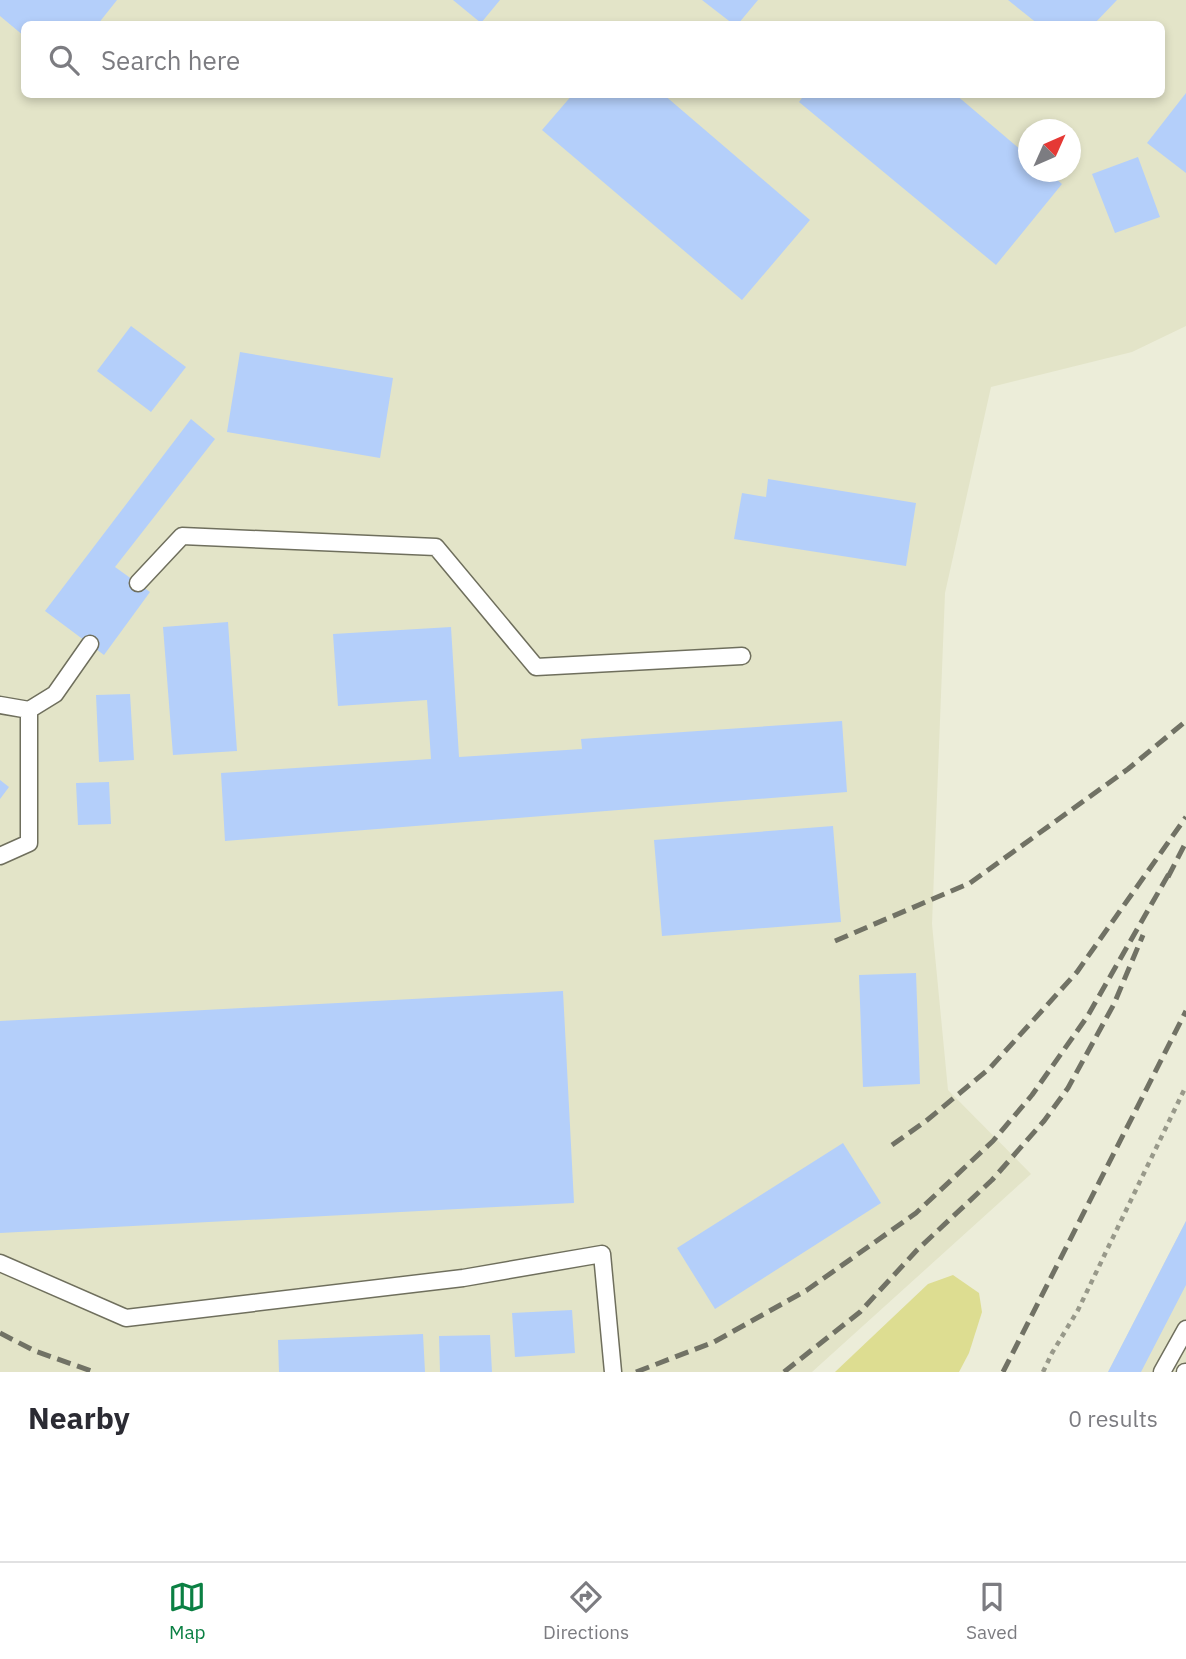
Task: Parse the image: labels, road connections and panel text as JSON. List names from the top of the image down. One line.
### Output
{"north":"top right","page":{"search":"Search here","heading":["Nearby","0 results"],"nav":["Map","Directions","Saved"]}}
